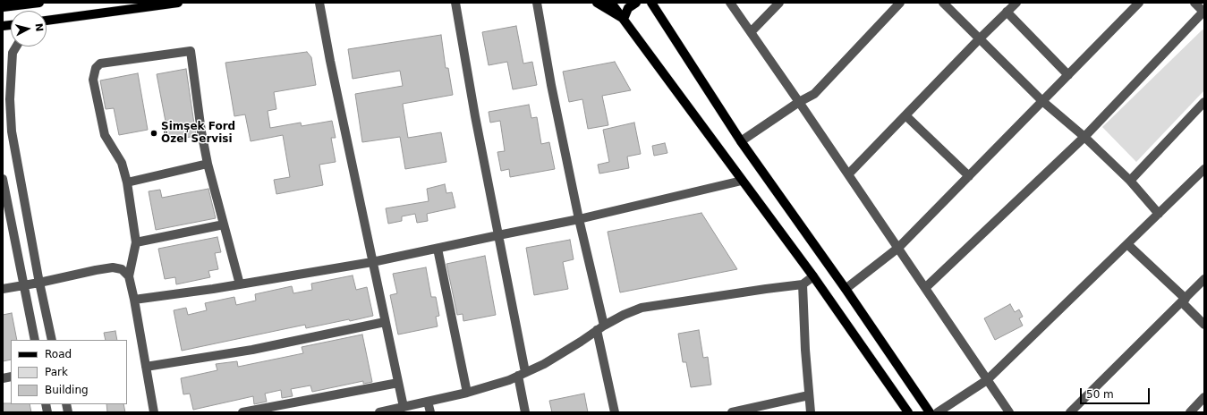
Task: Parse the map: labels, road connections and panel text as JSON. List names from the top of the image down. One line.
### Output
{"places":["Şimşek Ford Özel Servisi"],"legend":["Road","Park","Building"],"scale_bar":"50 m","north":"right"}
